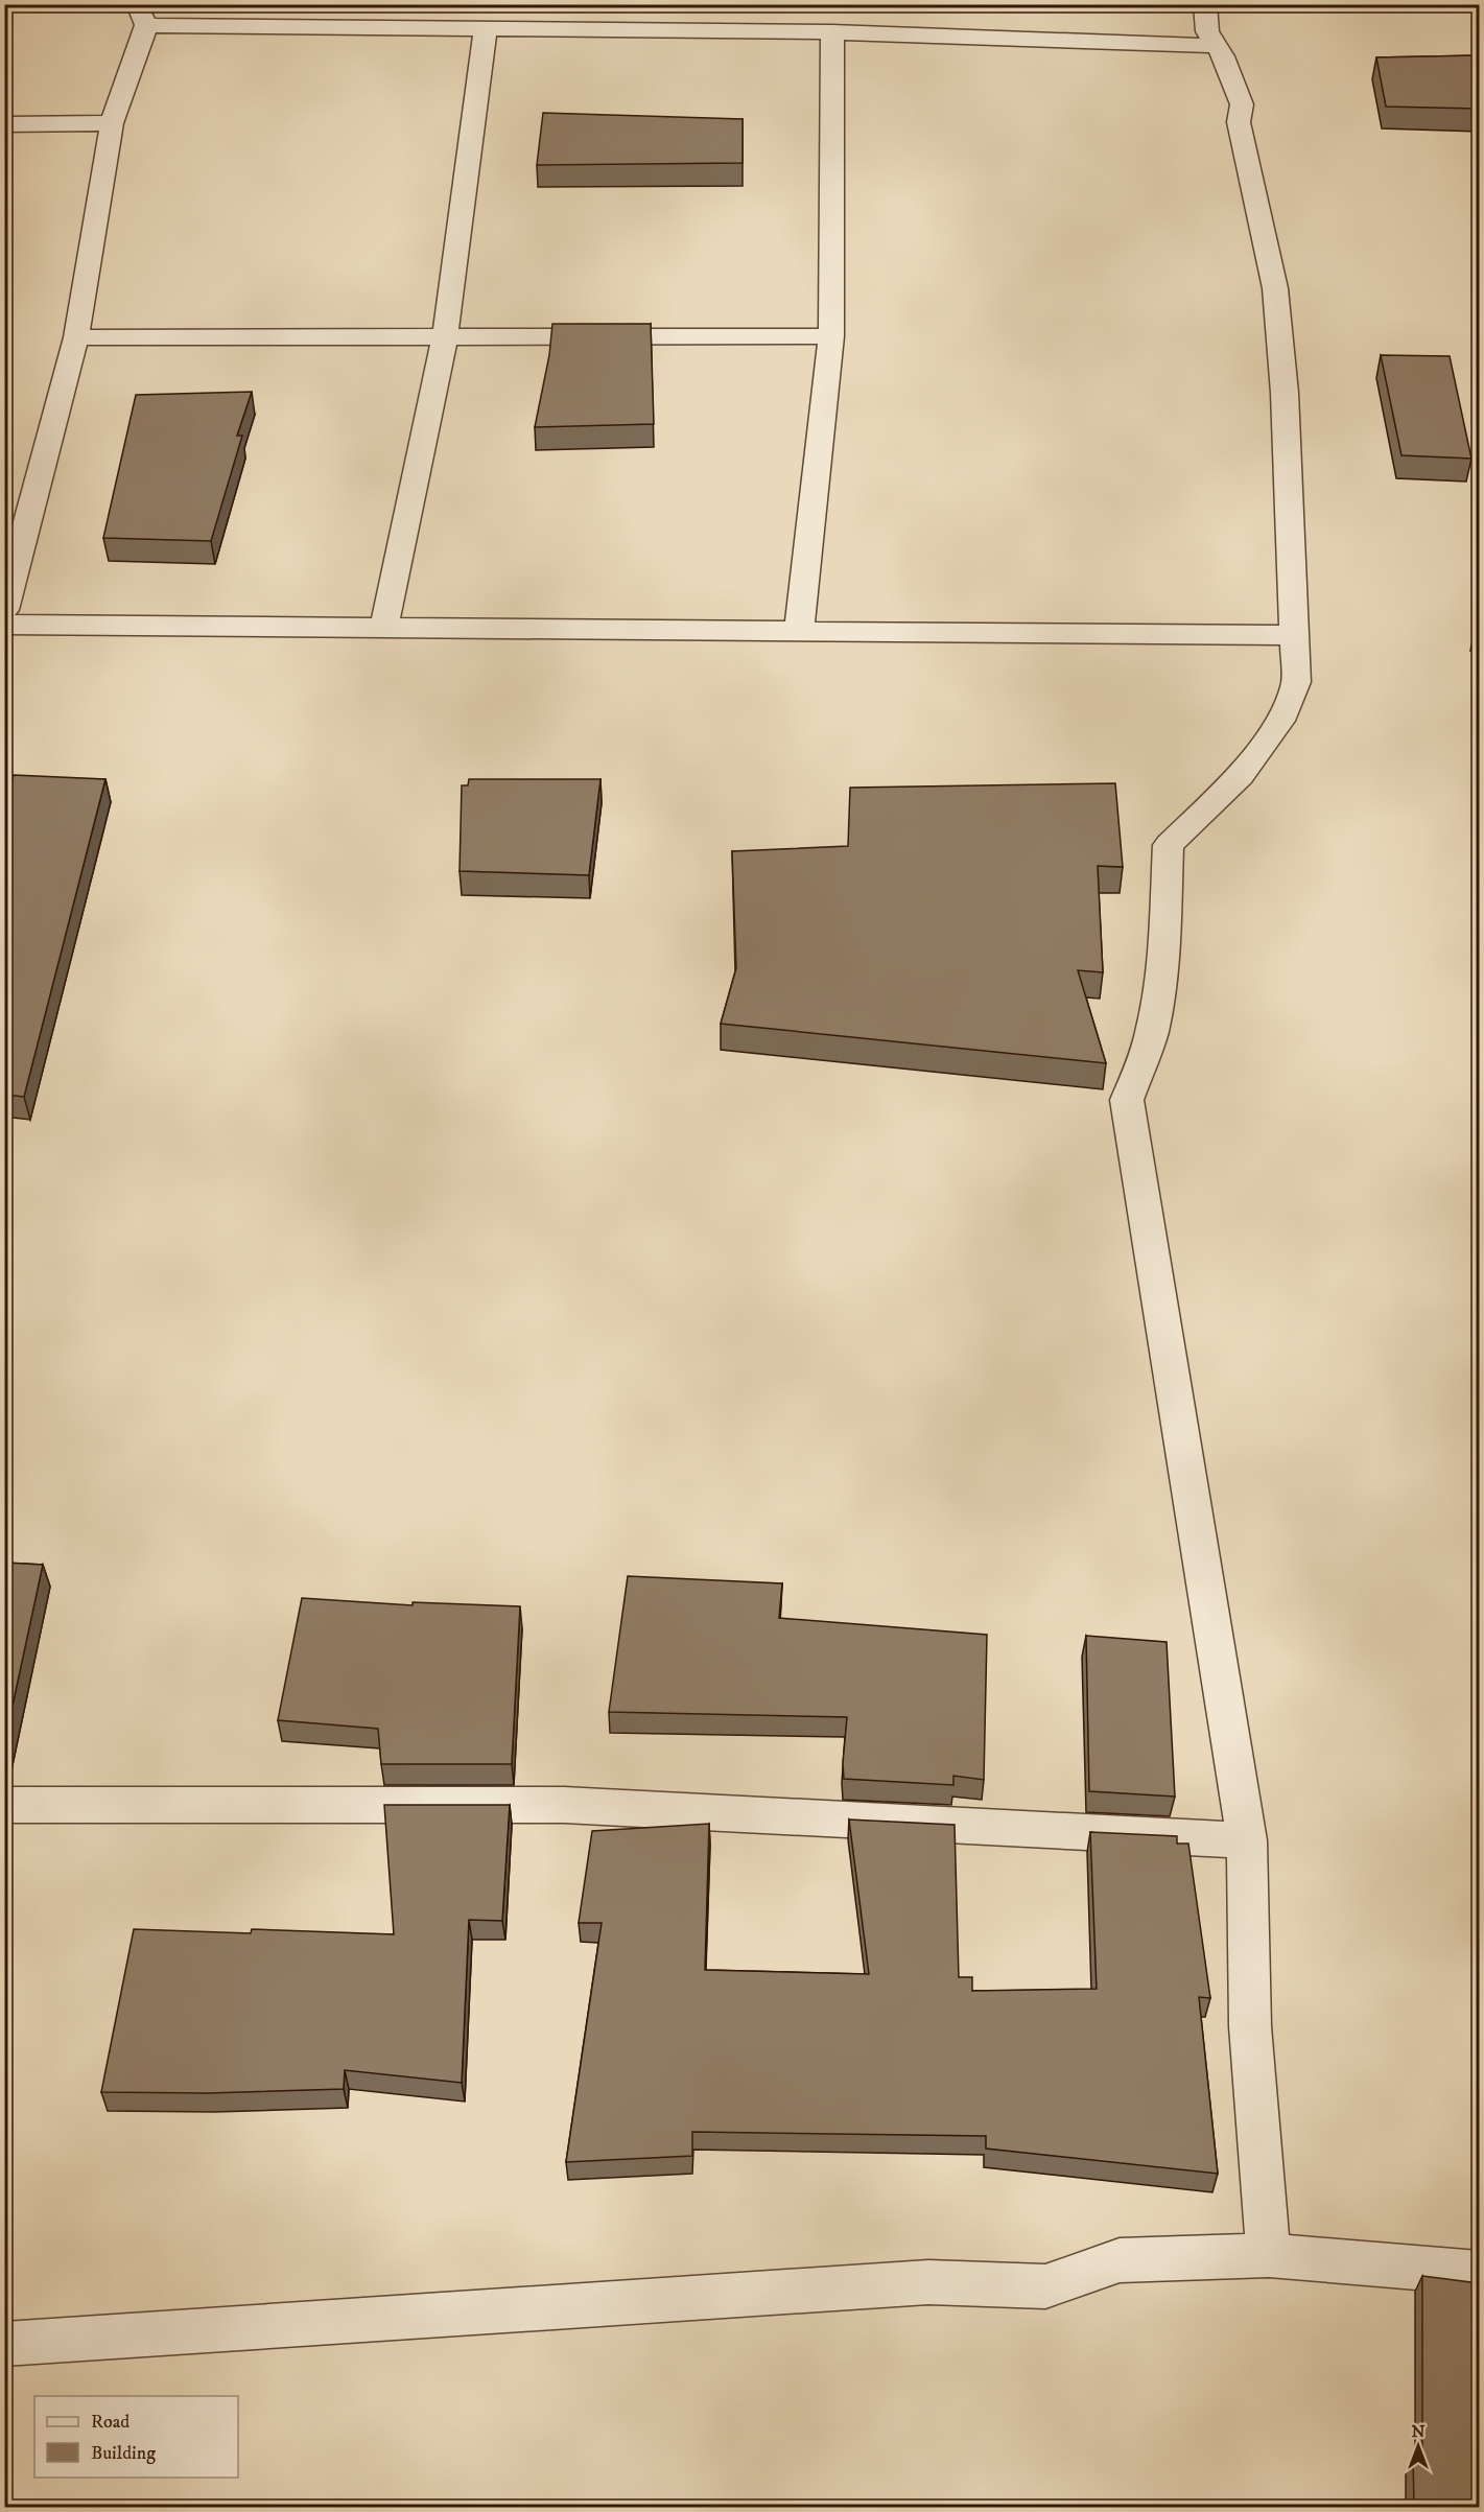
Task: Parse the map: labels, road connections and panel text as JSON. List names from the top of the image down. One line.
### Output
{"legend":["Road","Building"],"north":"top"}
